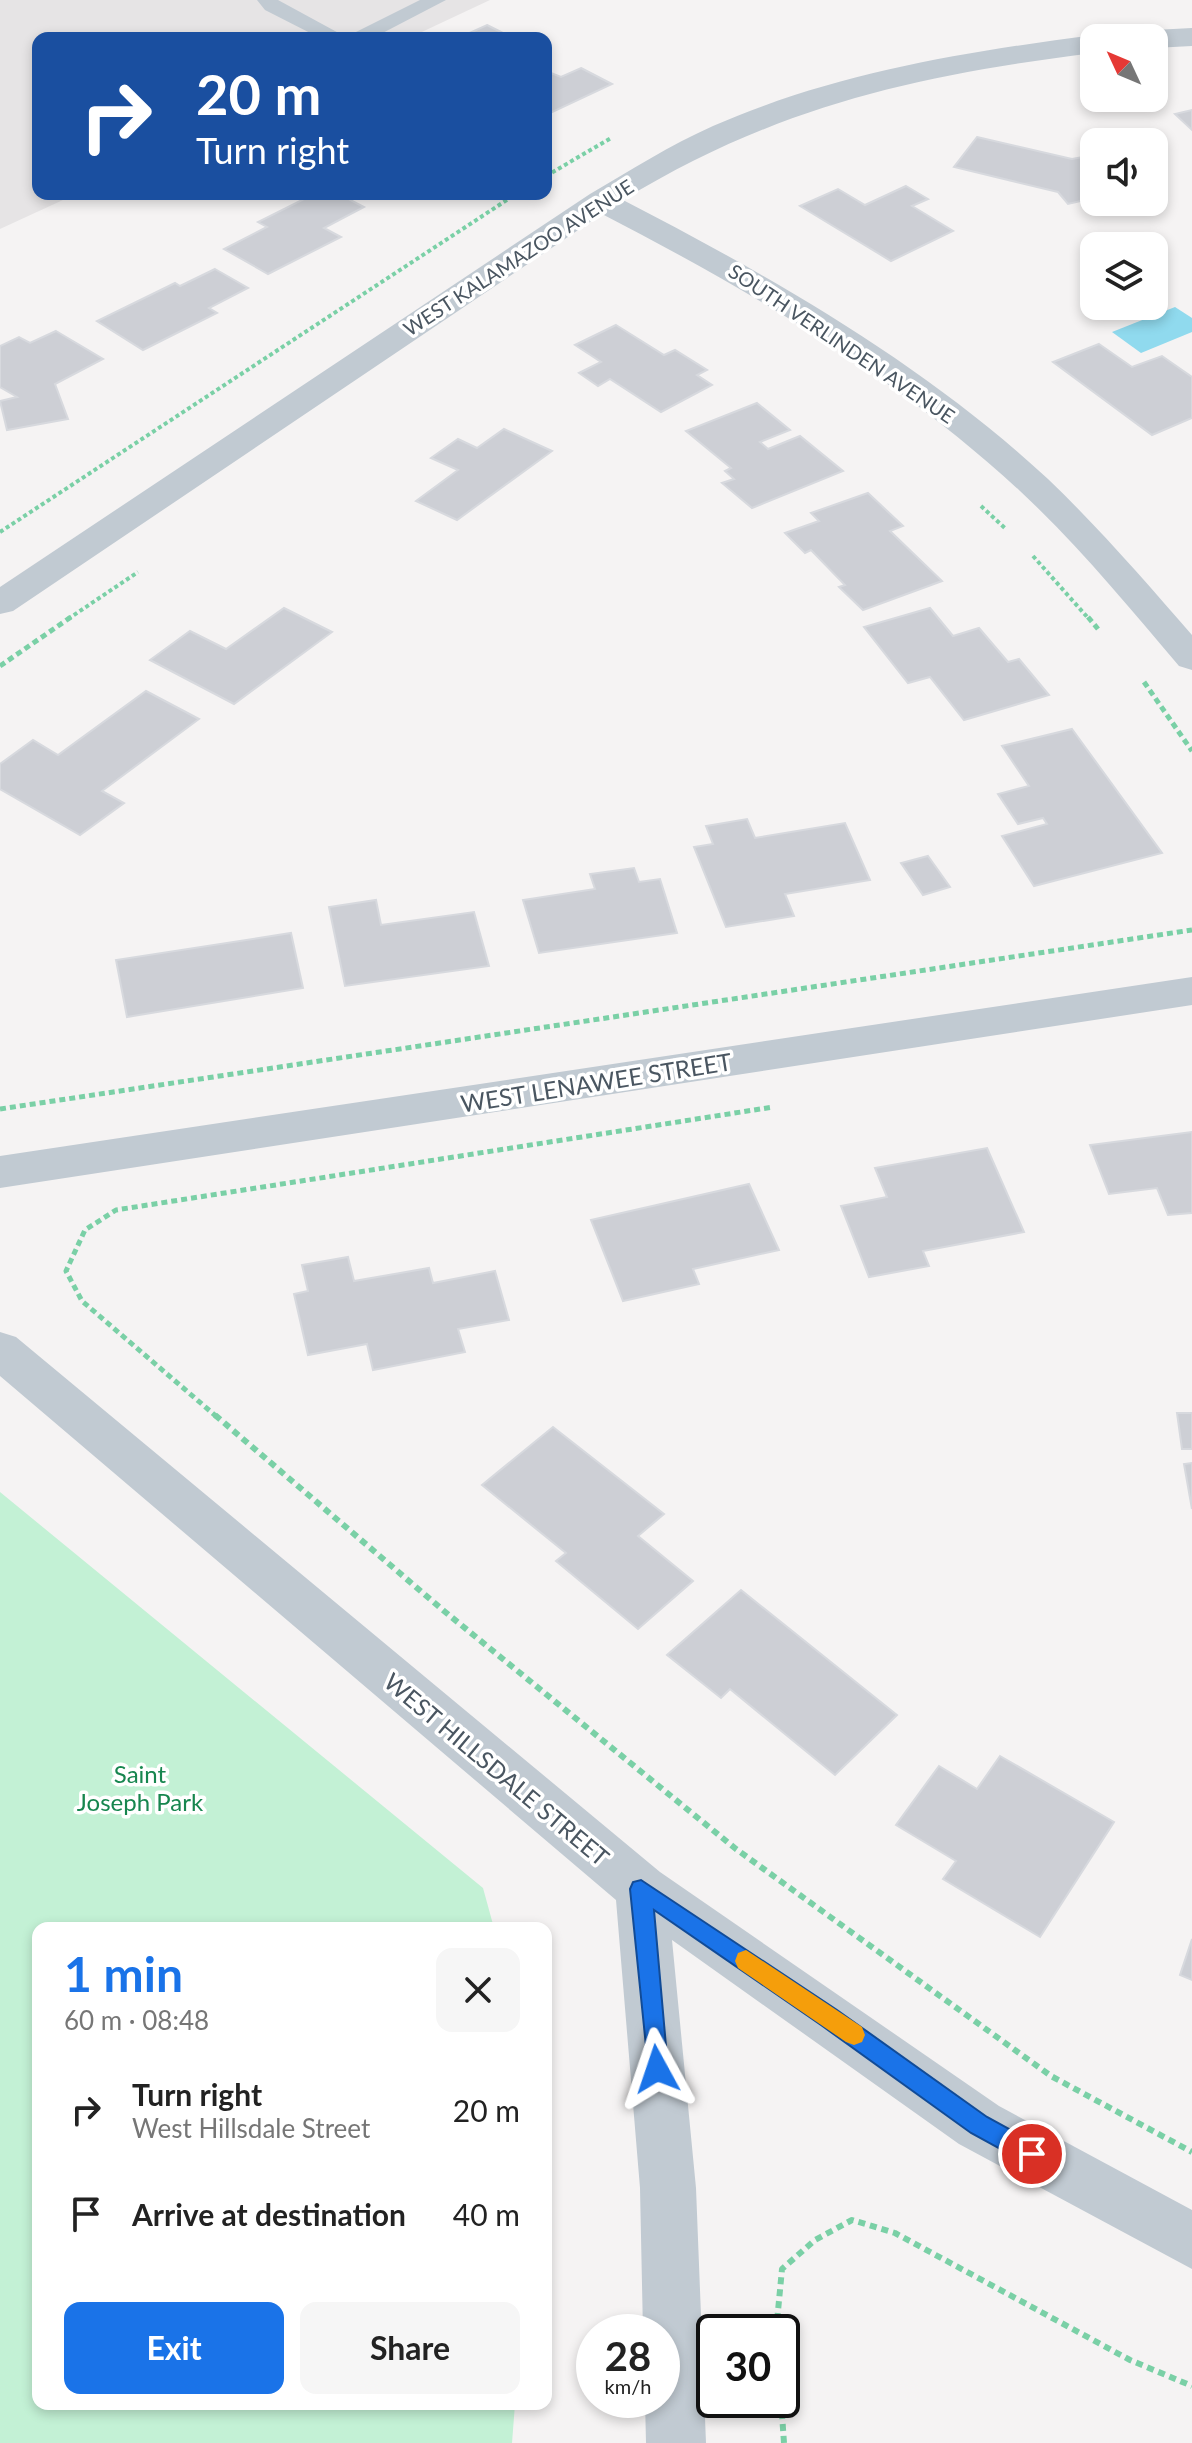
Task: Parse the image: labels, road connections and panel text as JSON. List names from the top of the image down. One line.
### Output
{"streets":{"street":["WEST KALAMAZOO AVENUE","SOUTH VERLINDEN AVENUE","WEST LENAWEE STREET","WEST HILLSDALE STREET"]},"crossings":[["WEST KALAMAZOO AVENUE","SOUTH VERLINDEN AVENUE"]],"parks":["Saint Joseph Park"],"north":"top left","page":{"turn":["20 m","Turn right"],"heading":["1 min","60 m · 08:48"],"list":[{"name":"Turn right","note":"West Hillsdale Street","value":"20 m"},{"name":"Arrive at destination","value":"40 m"}],"buttons":["Exit","Share"],"speed":"28 km/h","limit":"30"}}
